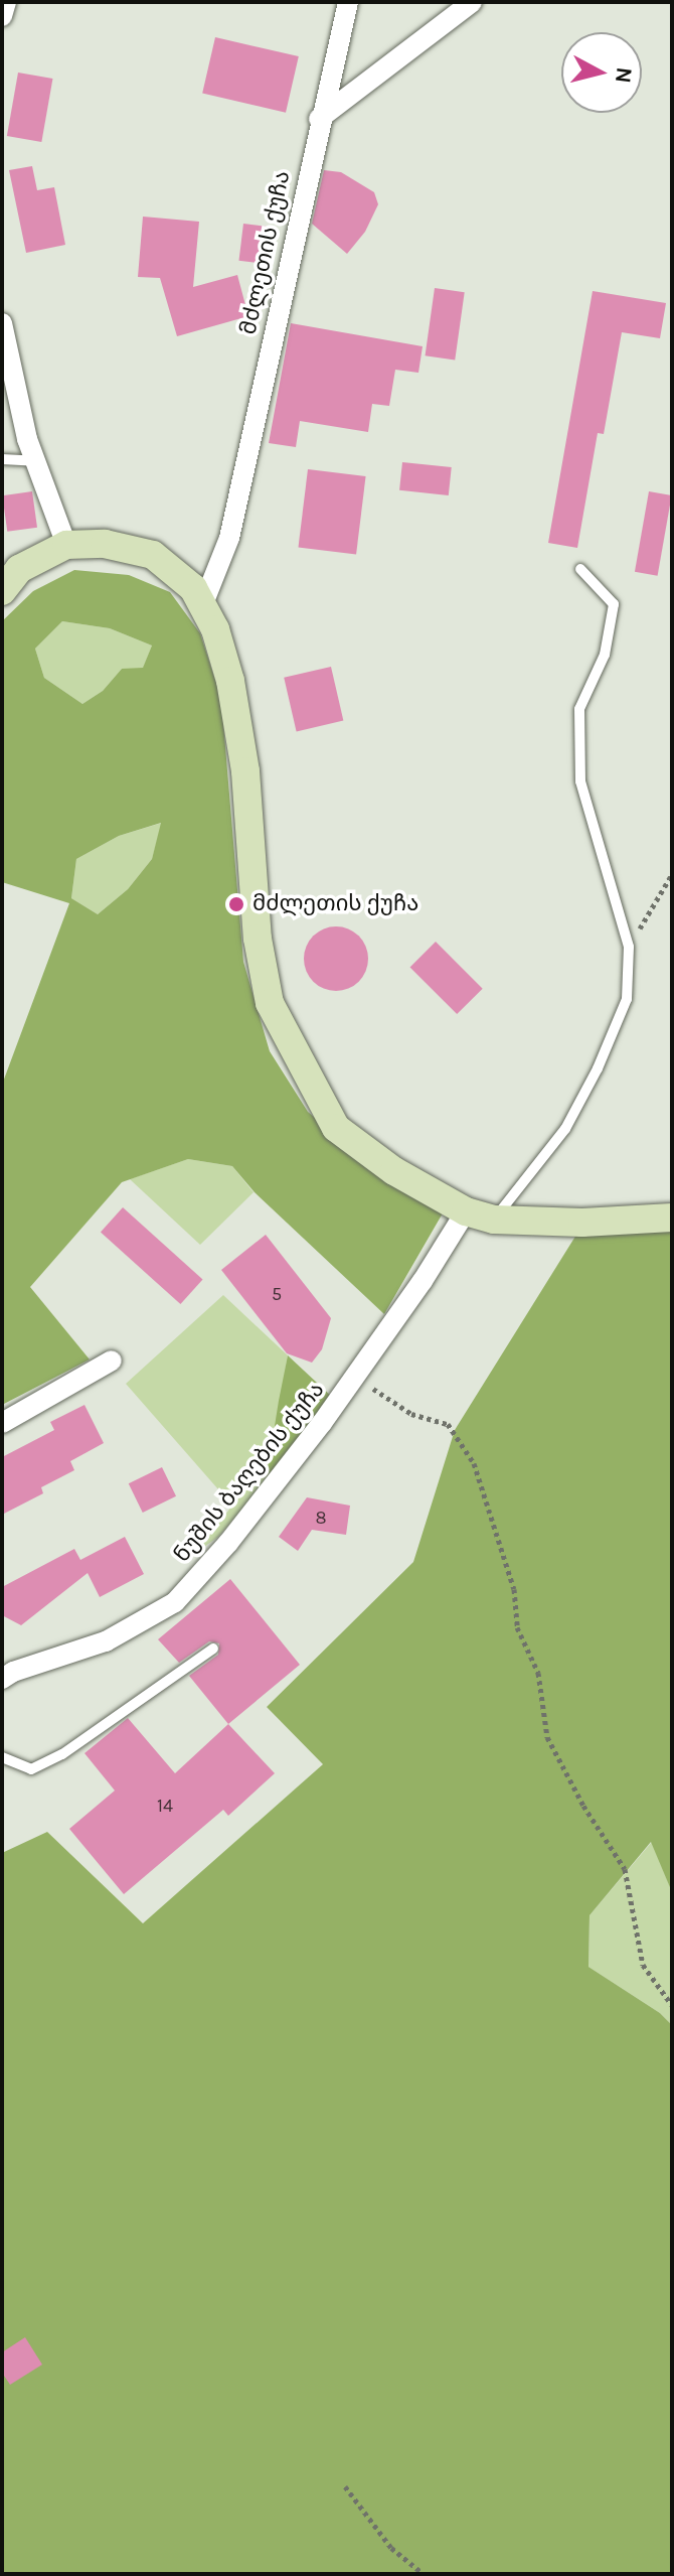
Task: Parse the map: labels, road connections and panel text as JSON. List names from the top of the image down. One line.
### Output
{"streets":{"street":["მძლეთის ქუჩა","ნუშის ბაღების ქუჩა"]},"places":["მძლეთის ქუჩა"],"house_numbers":["5","8","14"],"north":"right"}
